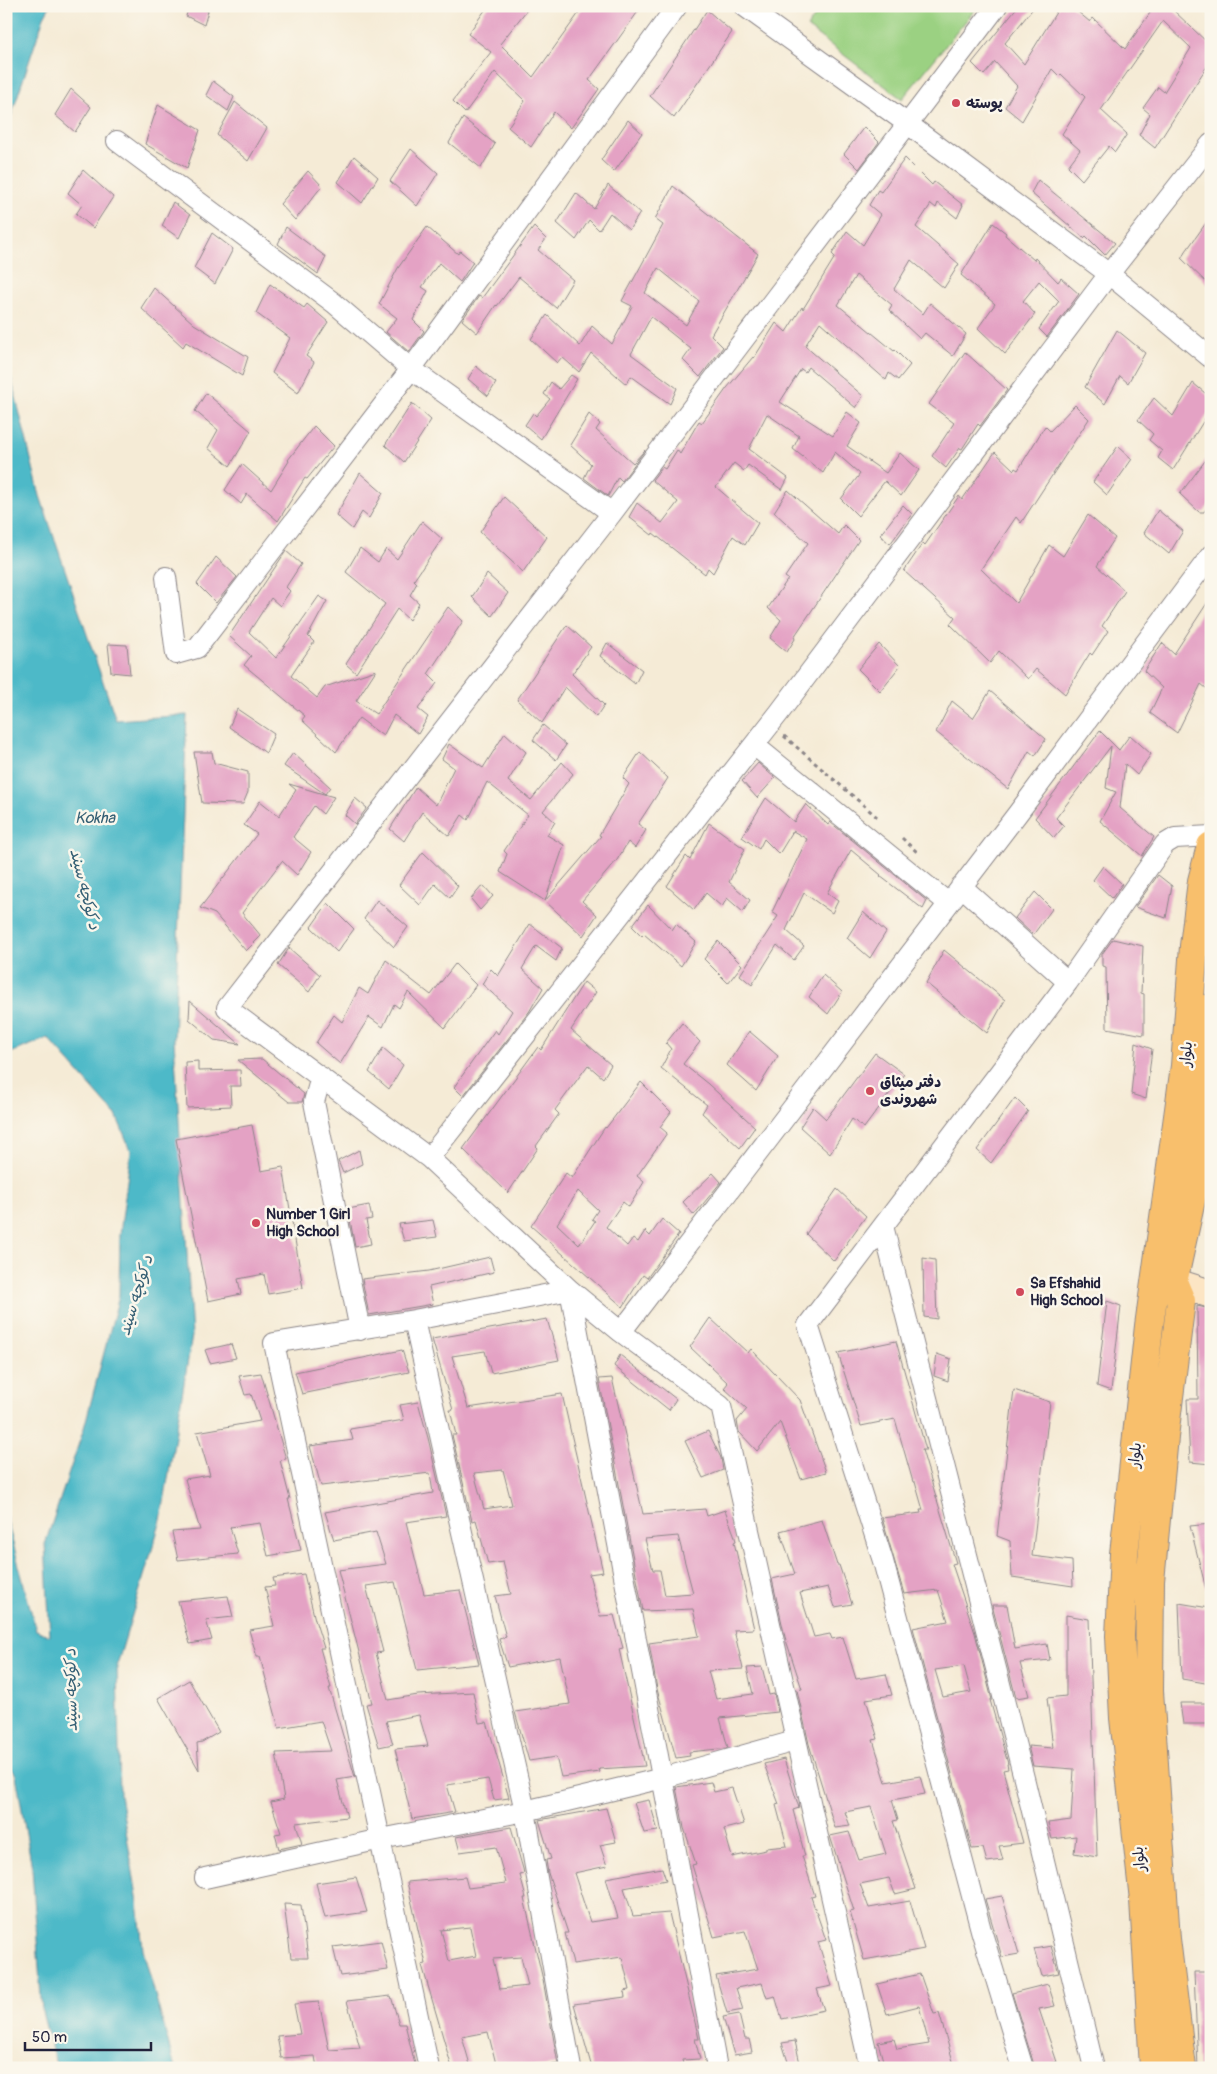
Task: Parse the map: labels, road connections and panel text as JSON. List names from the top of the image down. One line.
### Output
{"streets":{"main road":["بلوار"]},"water":["Kokha","د کوکچه سیند"],"places":["پوسته","دفتر میثاق شهروندی","Number 1 Girl High School","Sa Efshahid High School"],"scale_bar":"50 m"}
